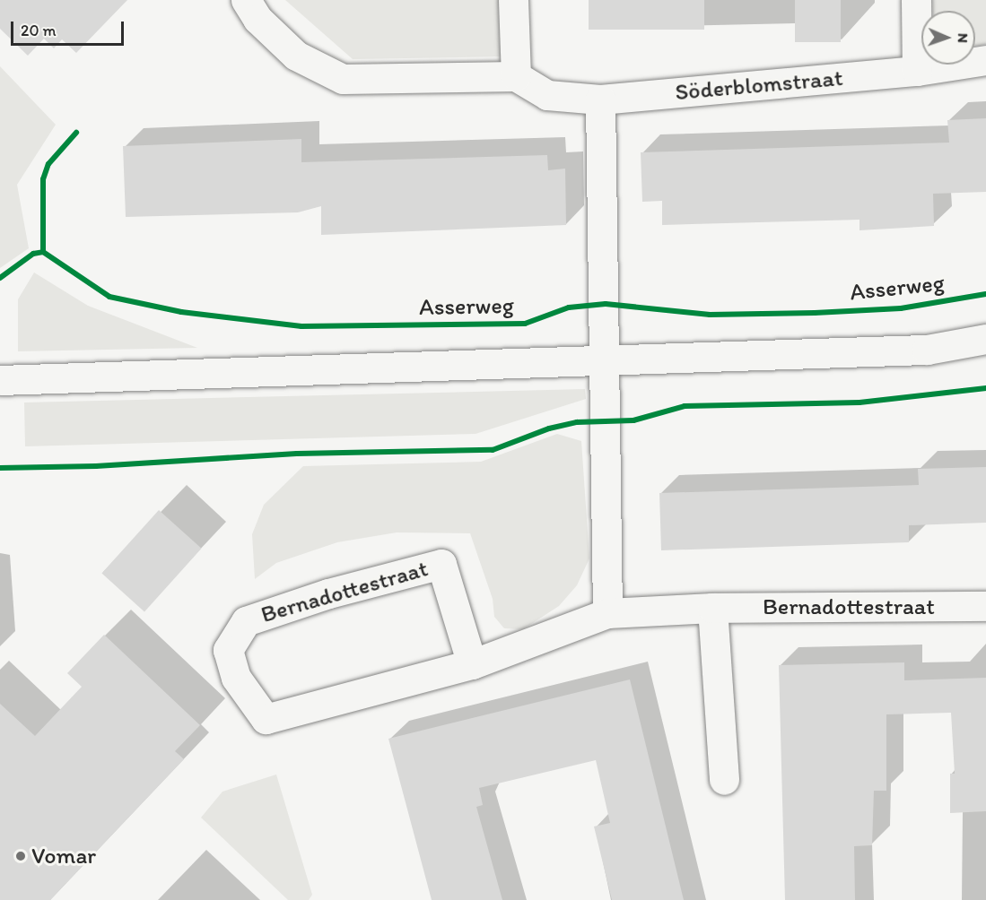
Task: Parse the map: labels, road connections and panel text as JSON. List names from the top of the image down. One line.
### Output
{"streets":{"street":["Söderblomstraat","Bernadottestraat"],"cycle path":["Asserweg"]},"places":["Vomar"],"scale_bar":"20 m","north":"right"}
